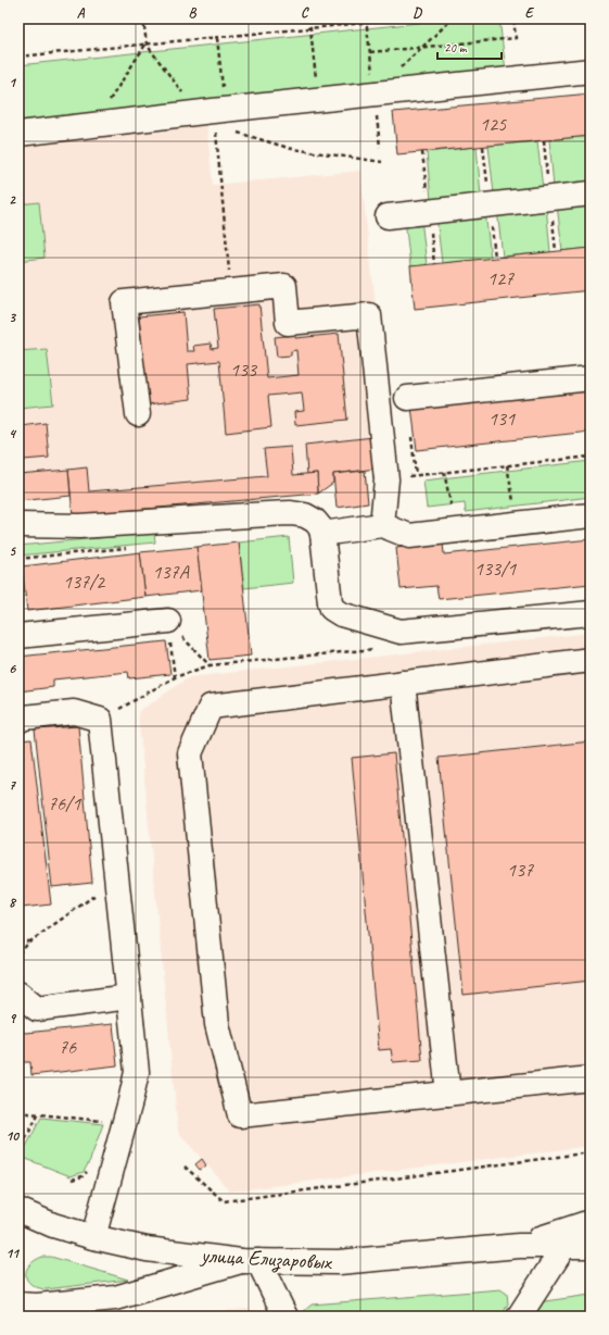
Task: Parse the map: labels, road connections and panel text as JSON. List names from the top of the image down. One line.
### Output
{"streets":{"street":["улица Елизаровых"]},"house_numbers":["125","127","133","131","133/1","137А","137/2","76/1","137","76"],"scale_bar":"20 m","grid":{"columns":["A","B","C","D","E"],"rows":["1","2","3","4","5","6","7","8","9","10","11"]}}
